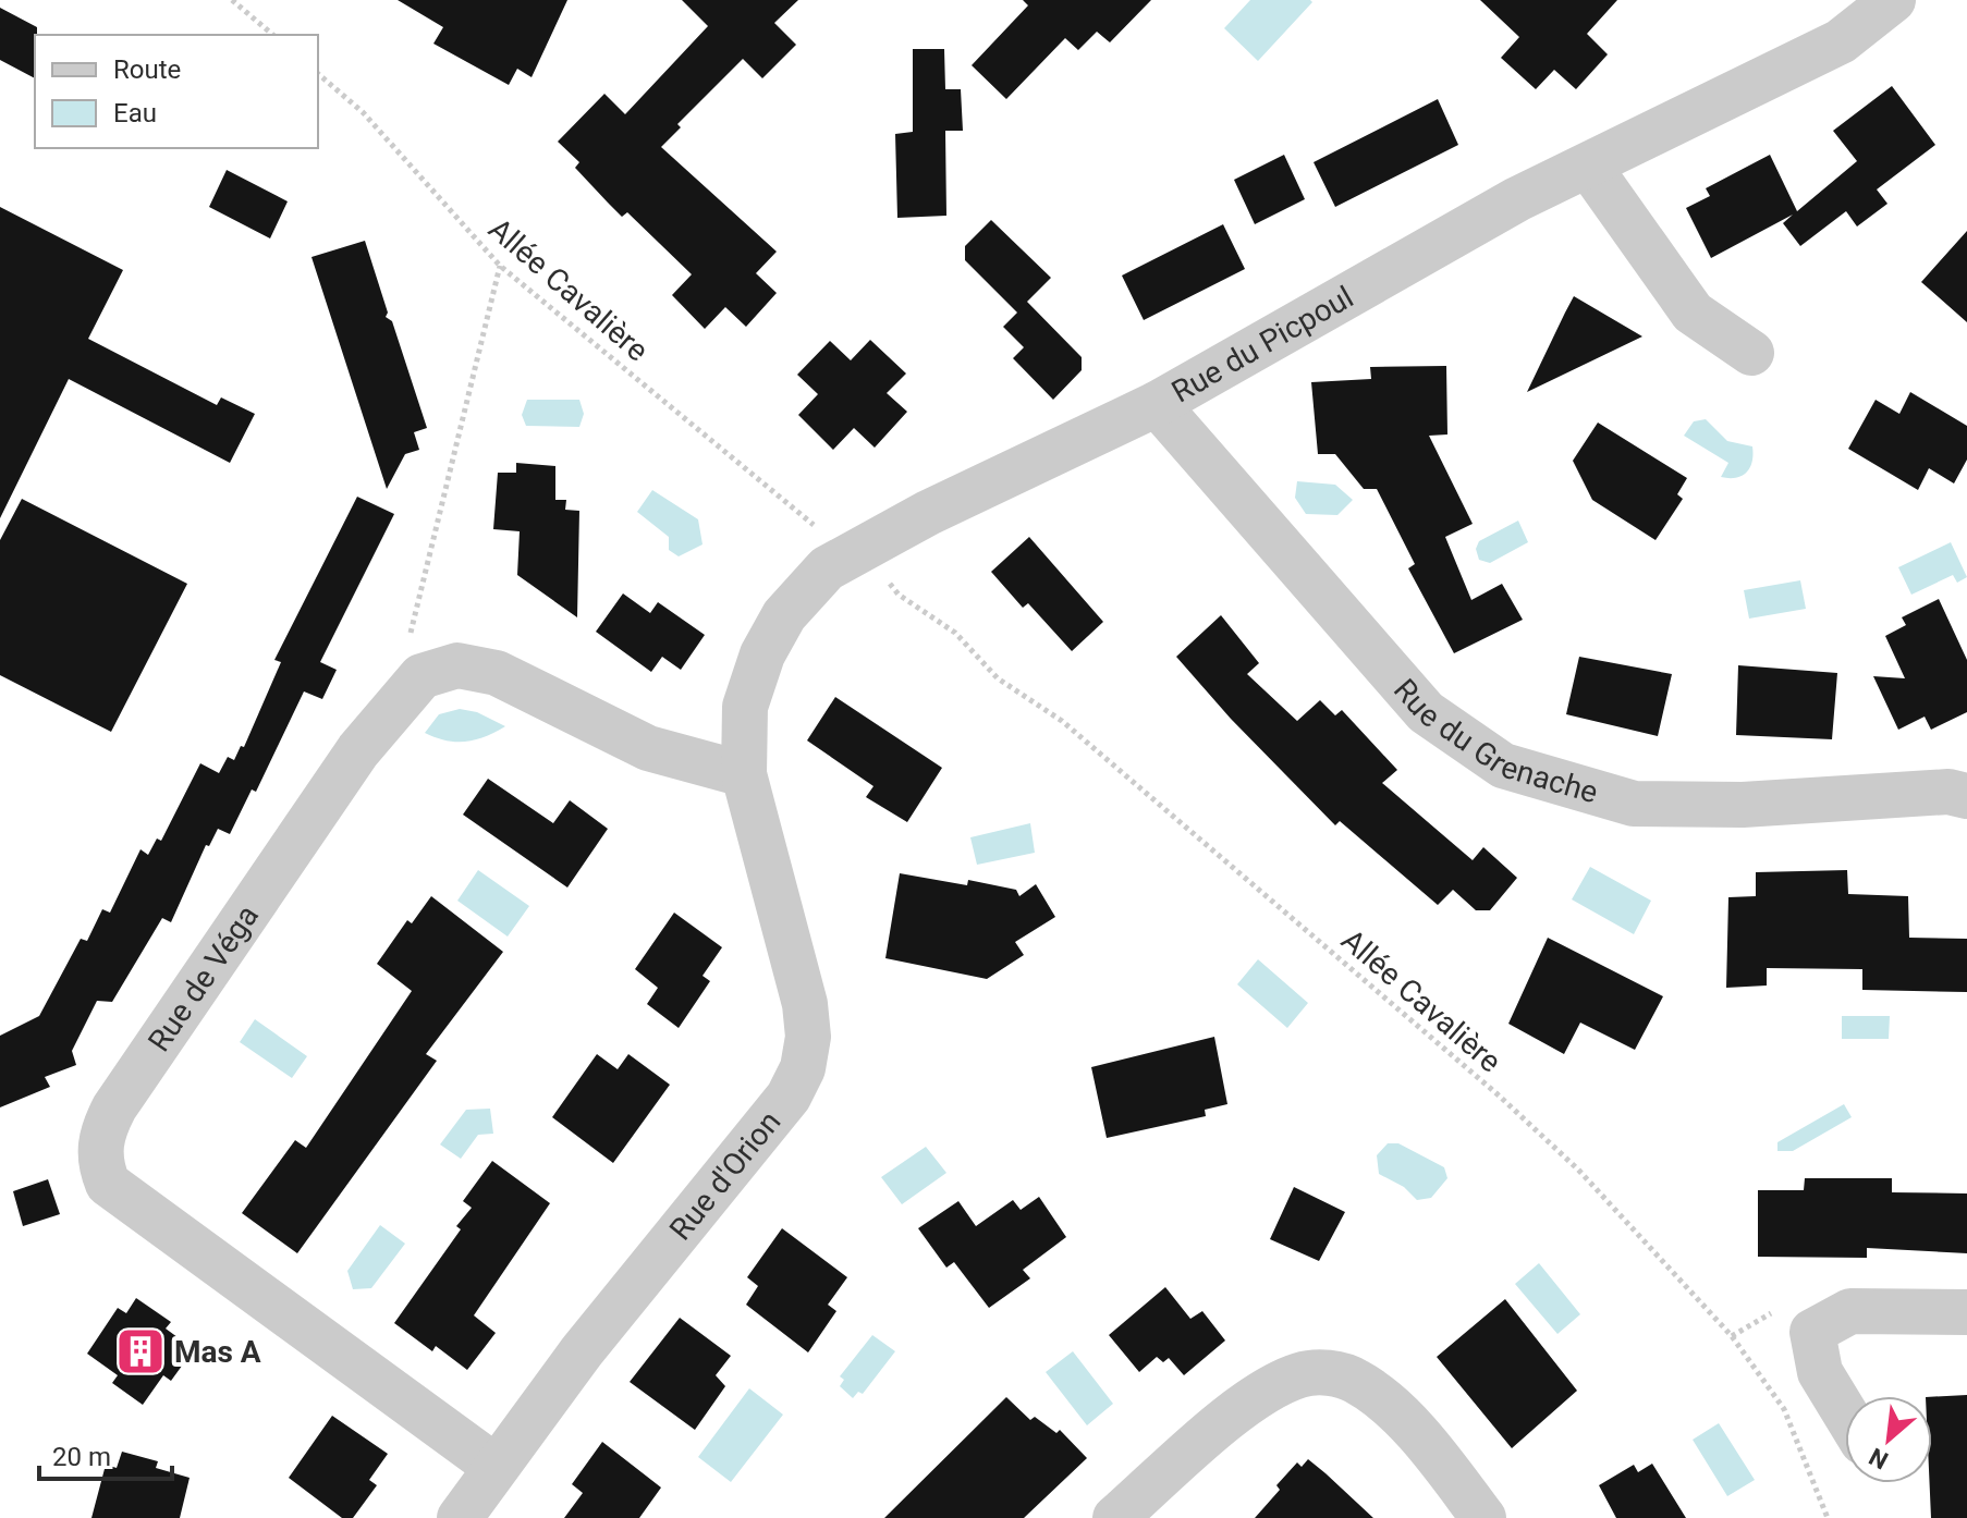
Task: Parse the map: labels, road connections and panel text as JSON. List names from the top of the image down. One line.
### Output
{"streets":{"street":["Rue du Picpoul","Rue du Grenache","Rue de Véga","Rue d'Orion"],"path":["Allée Cavalière"]},"crossings":[["Rue du Picpoul","Rue du Grenache"],["Rue du Picpoul","Rue d'Orion"],["Rue de Véga","Rue d'Orion"]],"places":{"building":["Mas A"]},"legend":["Route","Eau"],"scale_bar":"20 m","north":"bottom left"}
